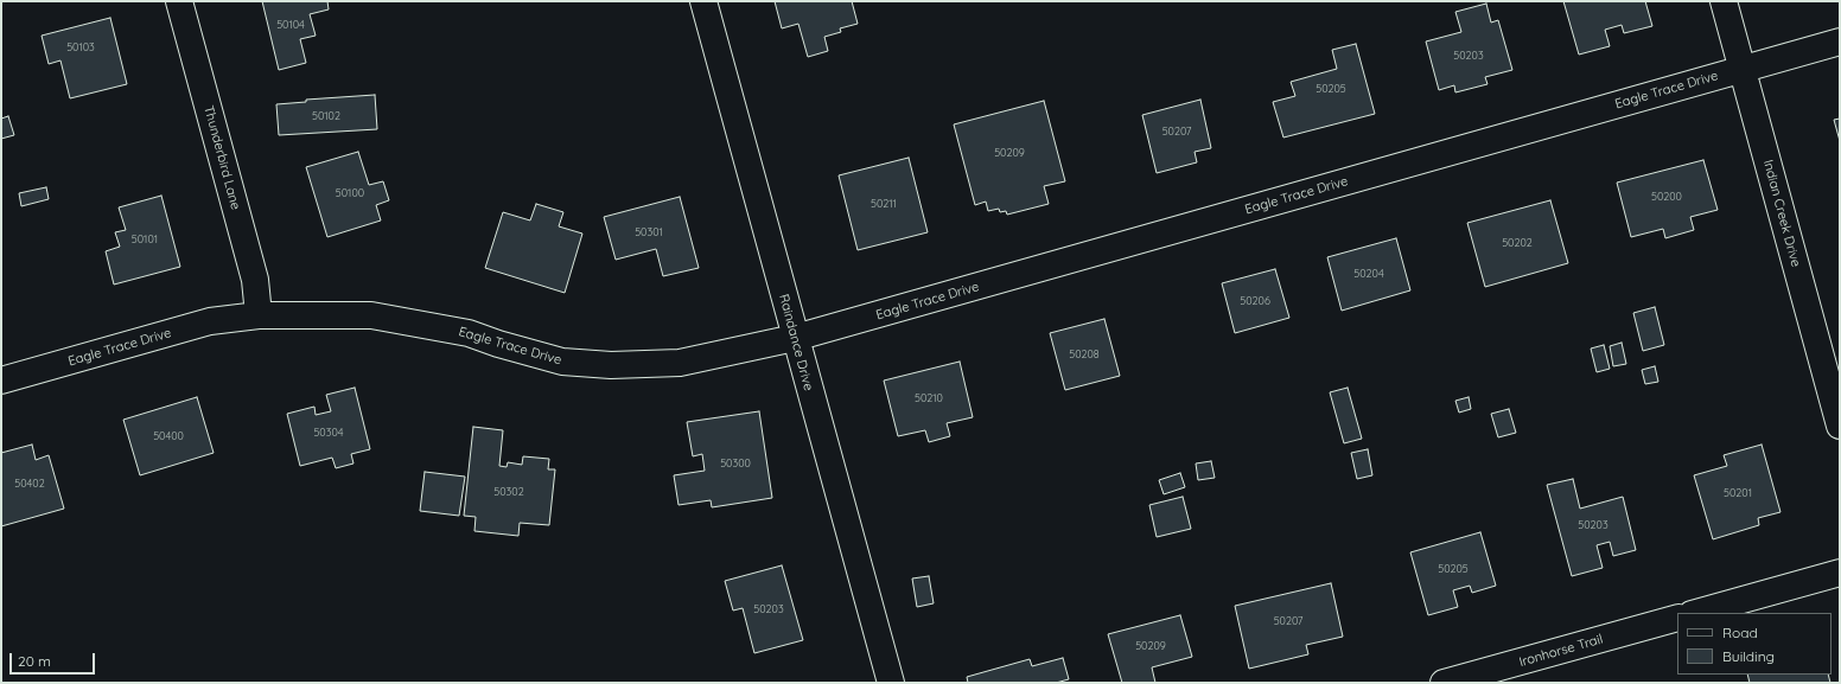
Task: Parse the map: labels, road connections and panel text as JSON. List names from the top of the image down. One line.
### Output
{"streets":{"street":["Eagle Trace Drive","Thunderbird Lane","Indian Creek Drive","Raindance Drive","Ironhorse Trail"]},"crossings":[["Eagle Trace Drive","Thunderbird Lane"],["Eagle Trace Drive","Indian Creek Drive"],["Eagle Trace Drive","Raindance Drive"]],"house_numbers":["50104","50103","50203","50205","50102","50207","50209","50100","50200","50211","50301","50101","50202","50204","50206","50208","50210","50304","50400","50300","50402","50302","50201","50203","50205","50203","50207","50209"],"legend":["Road","Building"],"scale_bar":"20 m"}
